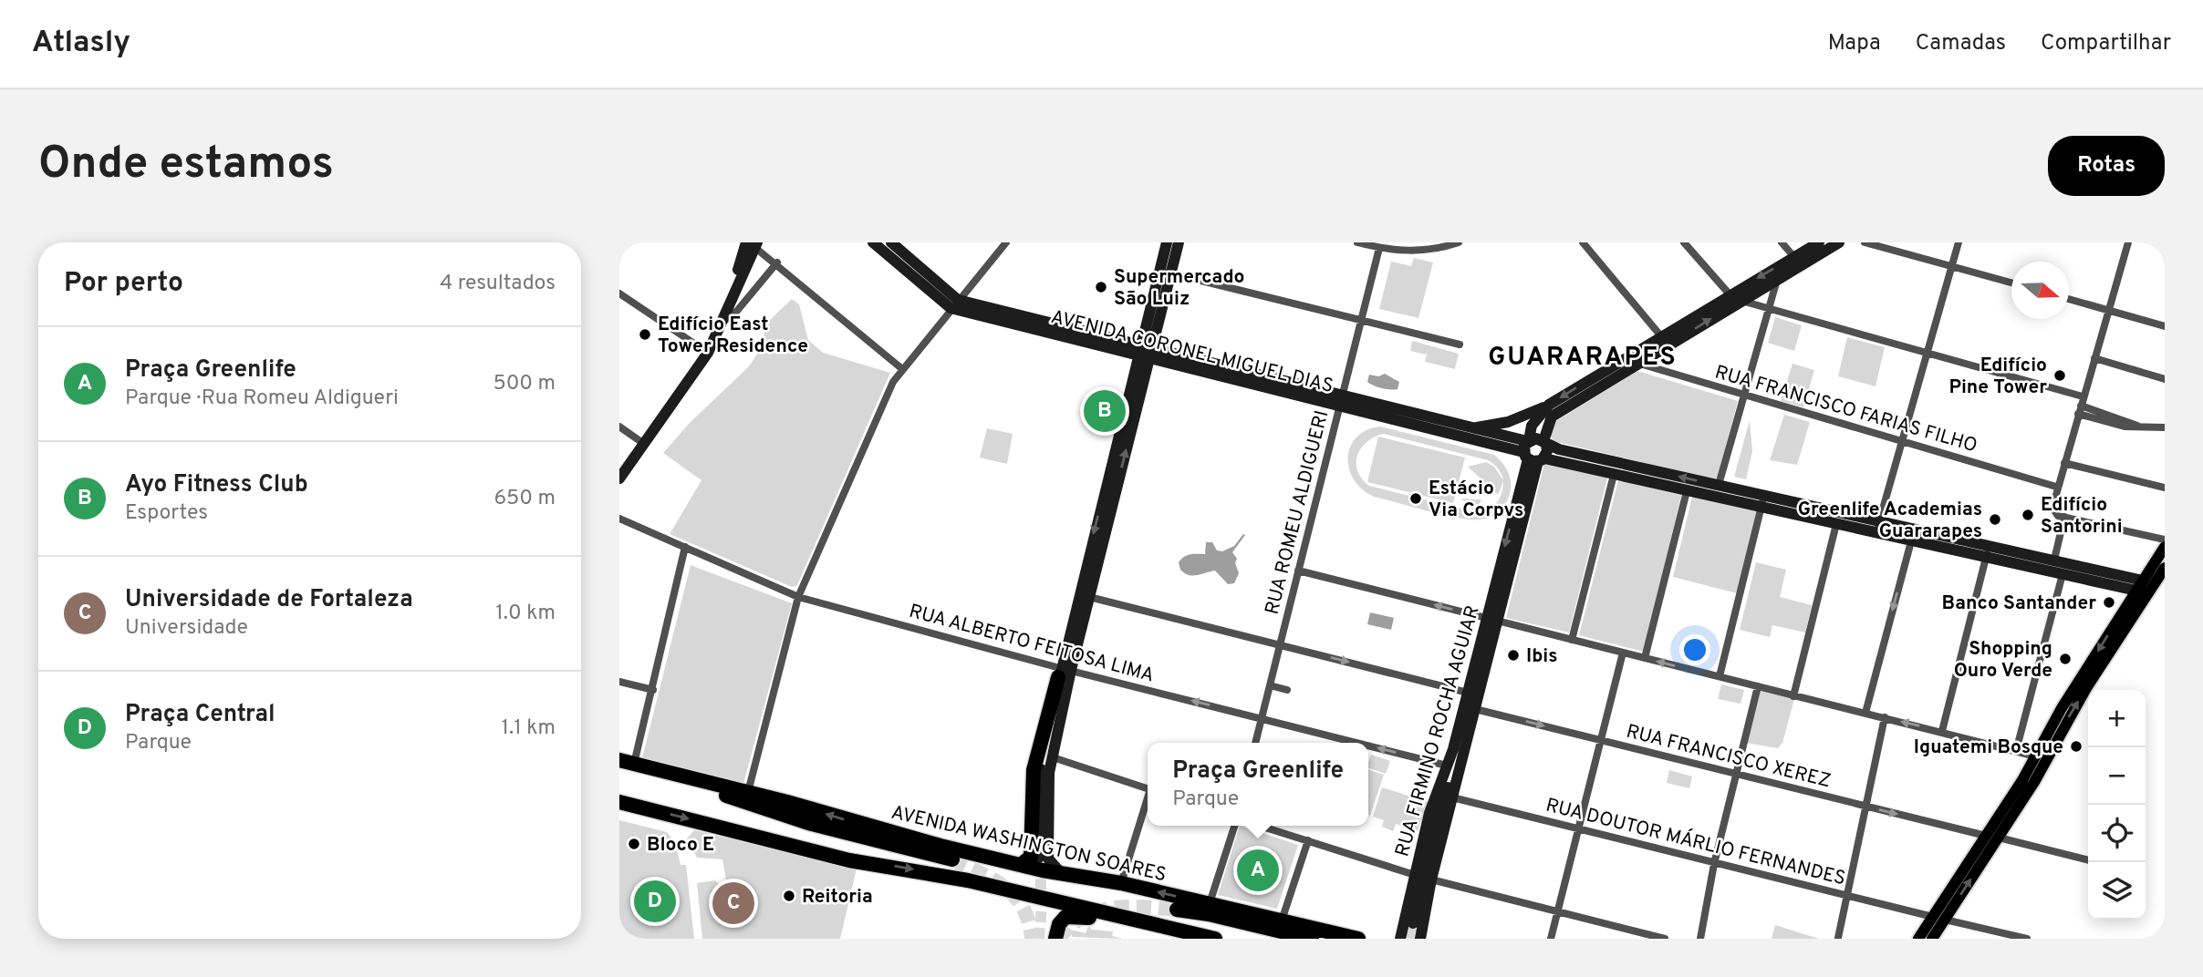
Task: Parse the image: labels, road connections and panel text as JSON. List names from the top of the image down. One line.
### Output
{"streets":{"highway":["AVENIDA WASHINGTON SOARES"],"main road":["AVENIDA CORONEL MIGUEL DIAS","RUA FIRMINO ROCHA AGUIAR"],"street":["RUA FRANCISCO FARIAS FILHO","RUA ROMEU ALDIGUERI","RUA ALBERTO FEITOSA LIMA","RUA FRANCISCO XEREZ","RUA DOUTOR MÁRLIO FERNANDES"]},"crossings":[["AVENIDA CORONEL MIGUEL DIAS","RUA ROMEU ALDIGUERI"],["AVENIDA CORONEL MIGUEL DIAS","RUA FIRMINO ROCHA AGUIAR"],["RUA ROMEU ALDIGUERI","RUA ALBERTO FEITOSA LIMA"],["RUA ALBERTO FEITOSA LIMA","RUA FIRMINO ROCHA AGUIAR"],["RUA FIRMINO ROCHA AGUIAR","RUA FRANCISCO XEREZ"],["RUA FIRMINO ROCHA AGUIAR","RUA DOUTOR MÁRLIO FERNANDES"]],"one_way":["RUA ALBERTO FEITOSA LIMA","RUA FRANCISCO XEREZ"],"districts":["GUARARAPES"],"places":["Supermercado São Luiz","Edifício East Tower Residence","Edifício Pine Tower","Estácio Via Corpvs","Edifício Santorini","Greenlife Academias Guararapes","Banco Santander","Ibis","Shopping Ouro Verde","Iguatemi Bosque","Bloco E","Reitoria"],"north":"right","page":{"header":"Atlasly","nav":["Mapa","Camadas","Compartilhar"],"buttons":"Rotas","title":"Onde estamos","heading":["Por perto","4 resultados"],"list":[{"mark":"A","name":"Praça Greenlife","note":"Parque · Rua Romeu Aldigueri","value":"500 m"},{"mark":"B","name":"Ayo Fitness Club","note":"Esportes","value":"650 m"},{"mark":"C","name":"Universidade de Fortaleza","note":"Universidade","value":"1.0 km"},{"mark":"D","name":"Praça Central","note":"Parque","value":"1.1 km"}],"pins":["B","A","D","C"],"map_buttons":["+","−"],"popup":["Praça Greenlife","Parque"]}}
